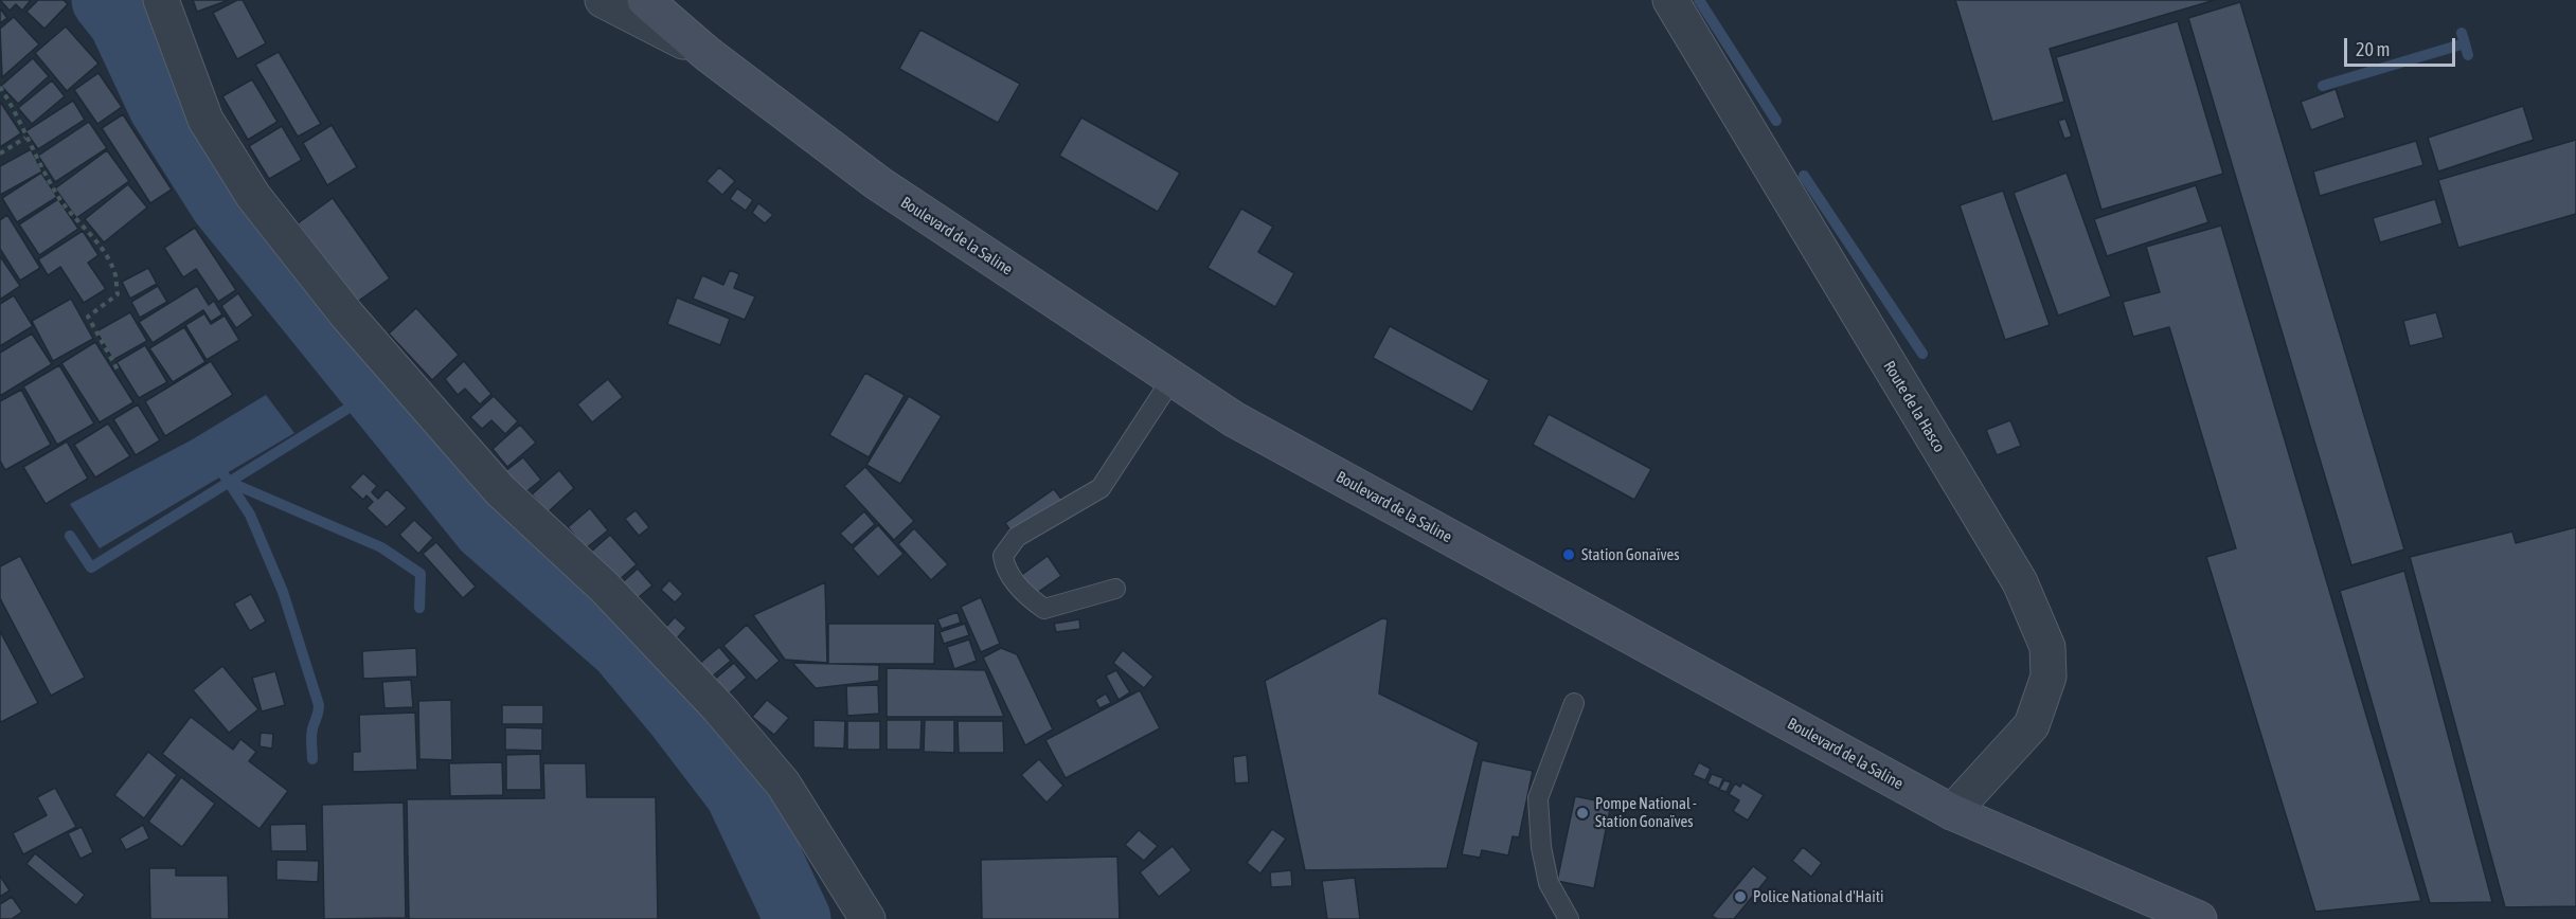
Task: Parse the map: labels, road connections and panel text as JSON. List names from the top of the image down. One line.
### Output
{"streets":{"main road":["Boulevard de la Saline"],"street":["Route de la Hasco"]},"crossings":[["Boulevard de la Saline","Route de la Hasco"]],"places":["Station Gonaïves","Pompe National - Station Gonaïves","Police National d'Haiti"],"scale_bar":"20 m"}
